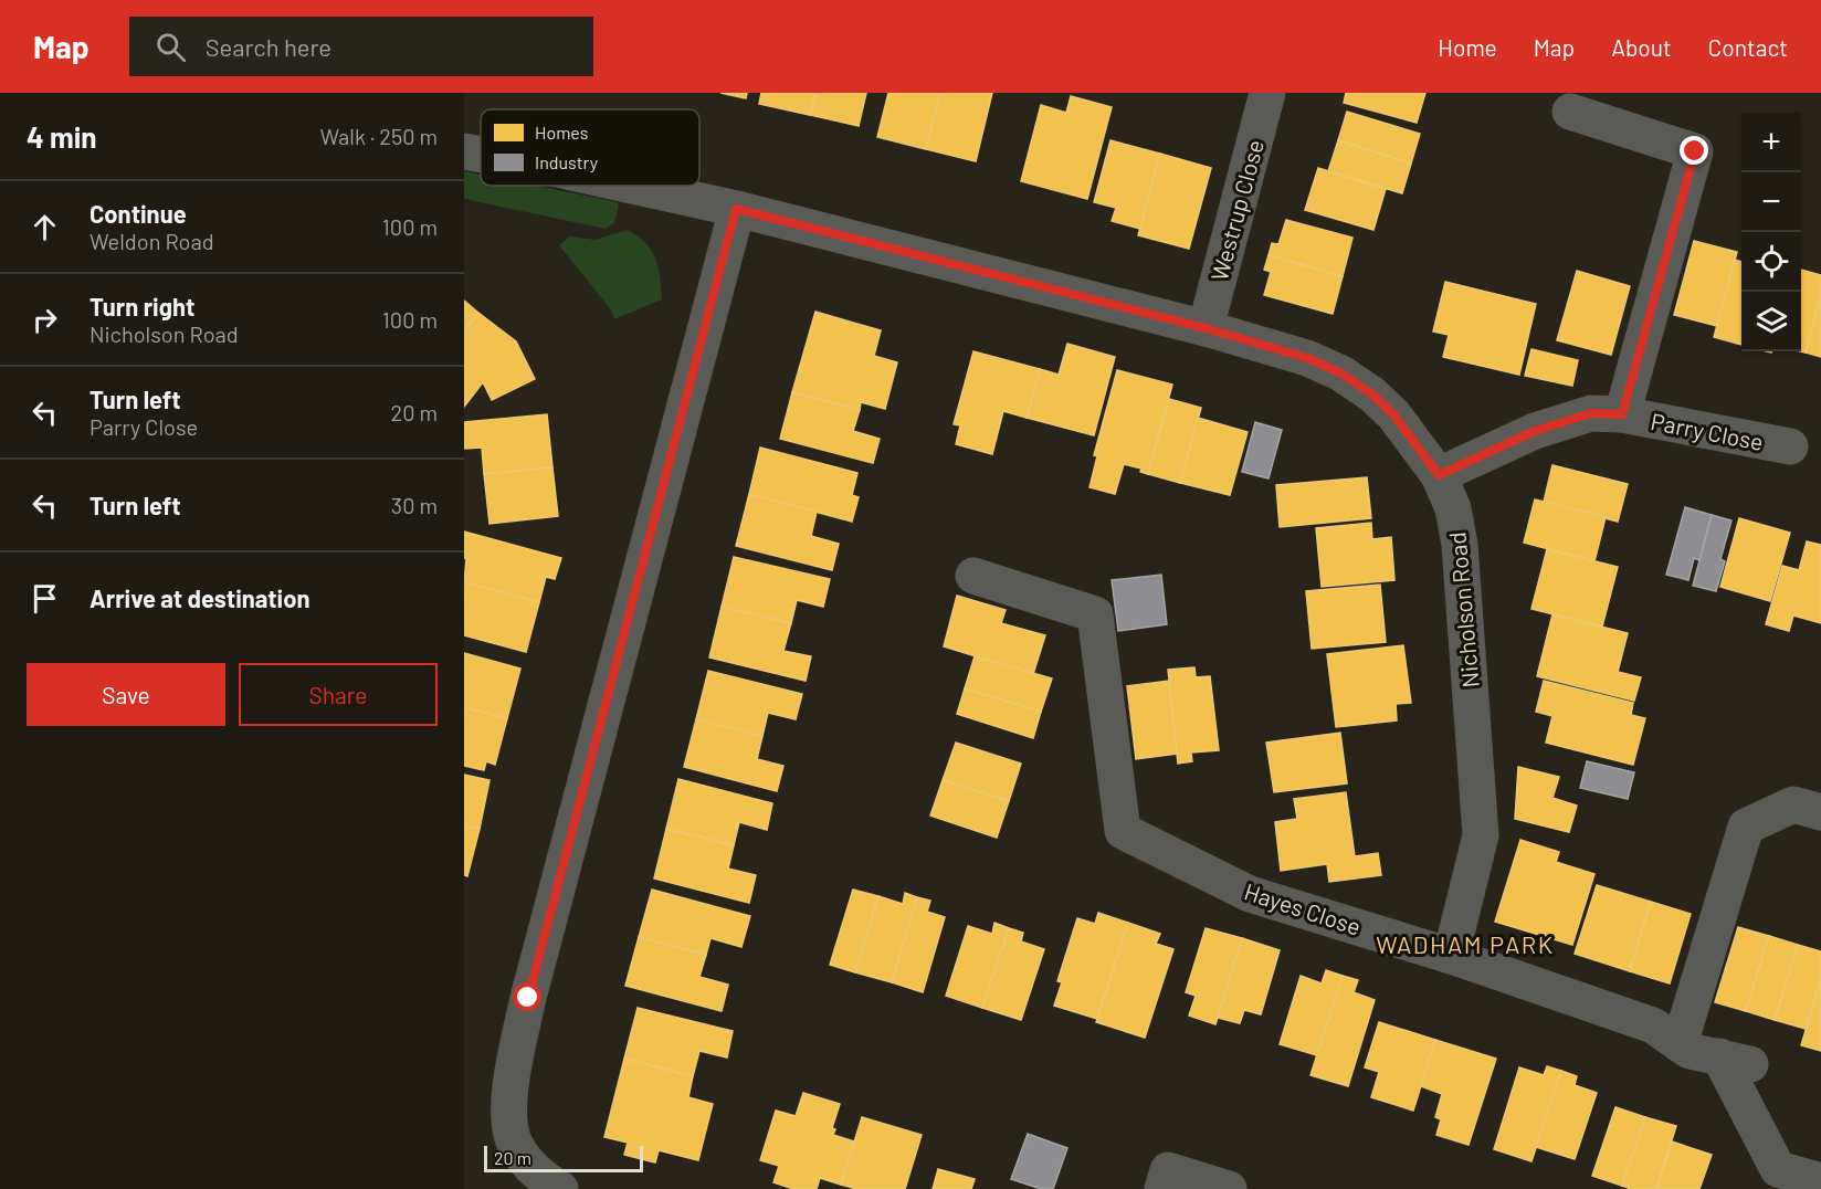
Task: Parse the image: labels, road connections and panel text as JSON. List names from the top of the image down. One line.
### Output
{"streets":{"street":["Westrup Close","Parry Close","Nicholson Road","Hayes Close"]},"crossings":[["Westrup Close","Nicholson Road"],["Parry Close","Nicholson Road"],["Nicholson Road","Hayes Close"]],"districts":["WADHAM PARK"],"legend":["Homes","Industry"],"scale_bar":"20 m","page":{"header":"Map","search":"Search here","nav":["Home","Map","About","Contact"],"heading":["4 min","Walk · 250 m"],"map_buttons":["+","−"],"list":[["Continue","Weldon Road","100 m"],["Turn right","Nicholson Road","100 m"],["Turn left","Parry Close","20 m"],["Turn left","30 m"],"Arrive at destination"],"buttons":["Save","Share"],"scale":"20 m"}}
